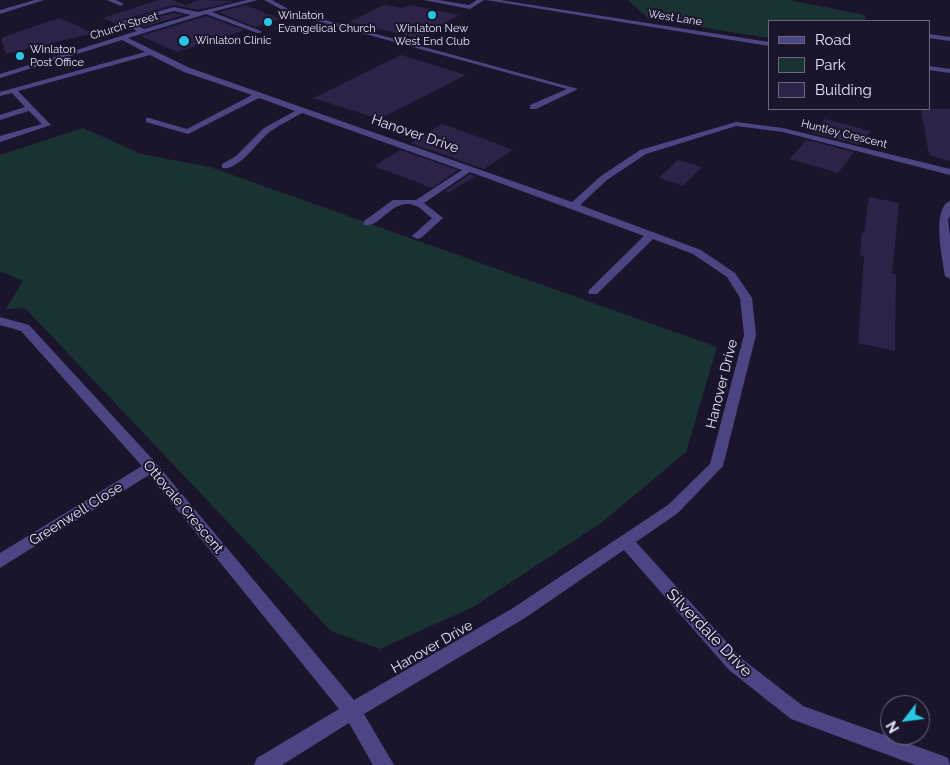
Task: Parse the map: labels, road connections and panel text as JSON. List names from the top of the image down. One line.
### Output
{"streets":{"street":["West Lane","Church Street","Hanover Drive","Huntley Crescent","Ottovale Crescent","Greenwell Close","Silverdale Drive"]},"crossings":[["Church Street","Hanover Drive"],["Hanover Drive","Huntley Crescent"],["Hanover Drive","Ottovale Crescent"],["Hanover Drive","Silverdale Drive"],["Ottovale Crescent","Greenwell Close"]],"places":["Winlaton New West End Club","Winlaton Evangelical Church","Winlaton Clinic","Winlaton Post Office"],"legend":["Road","Park","Building"],"north":"bottom left"}
